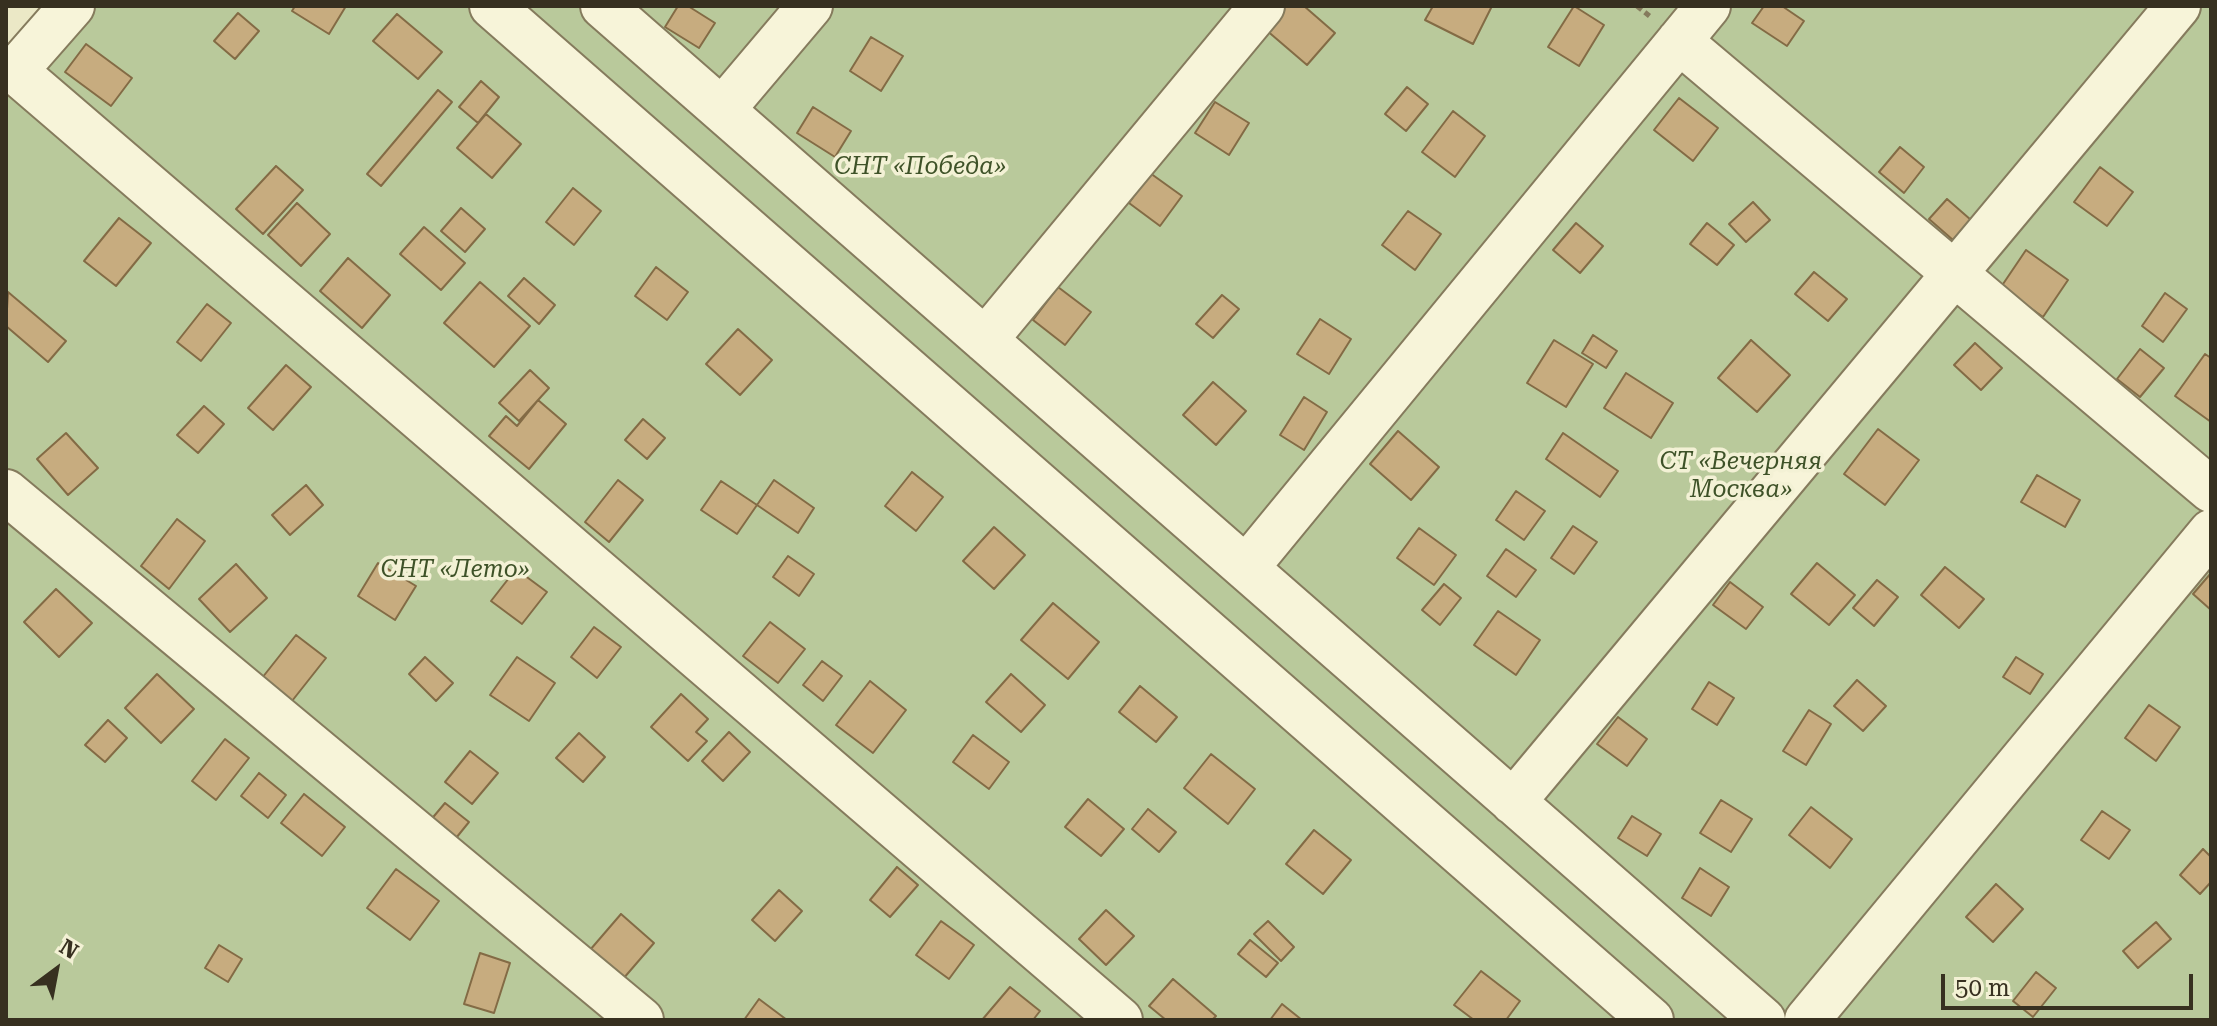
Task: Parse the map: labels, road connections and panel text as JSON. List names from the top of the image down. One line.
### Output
{"parks":["СНТ «Победа»","СТ «Вечерняя Москва»","СНТ «Лето»"],"scale_bar":"50 m","north":"top right"}
